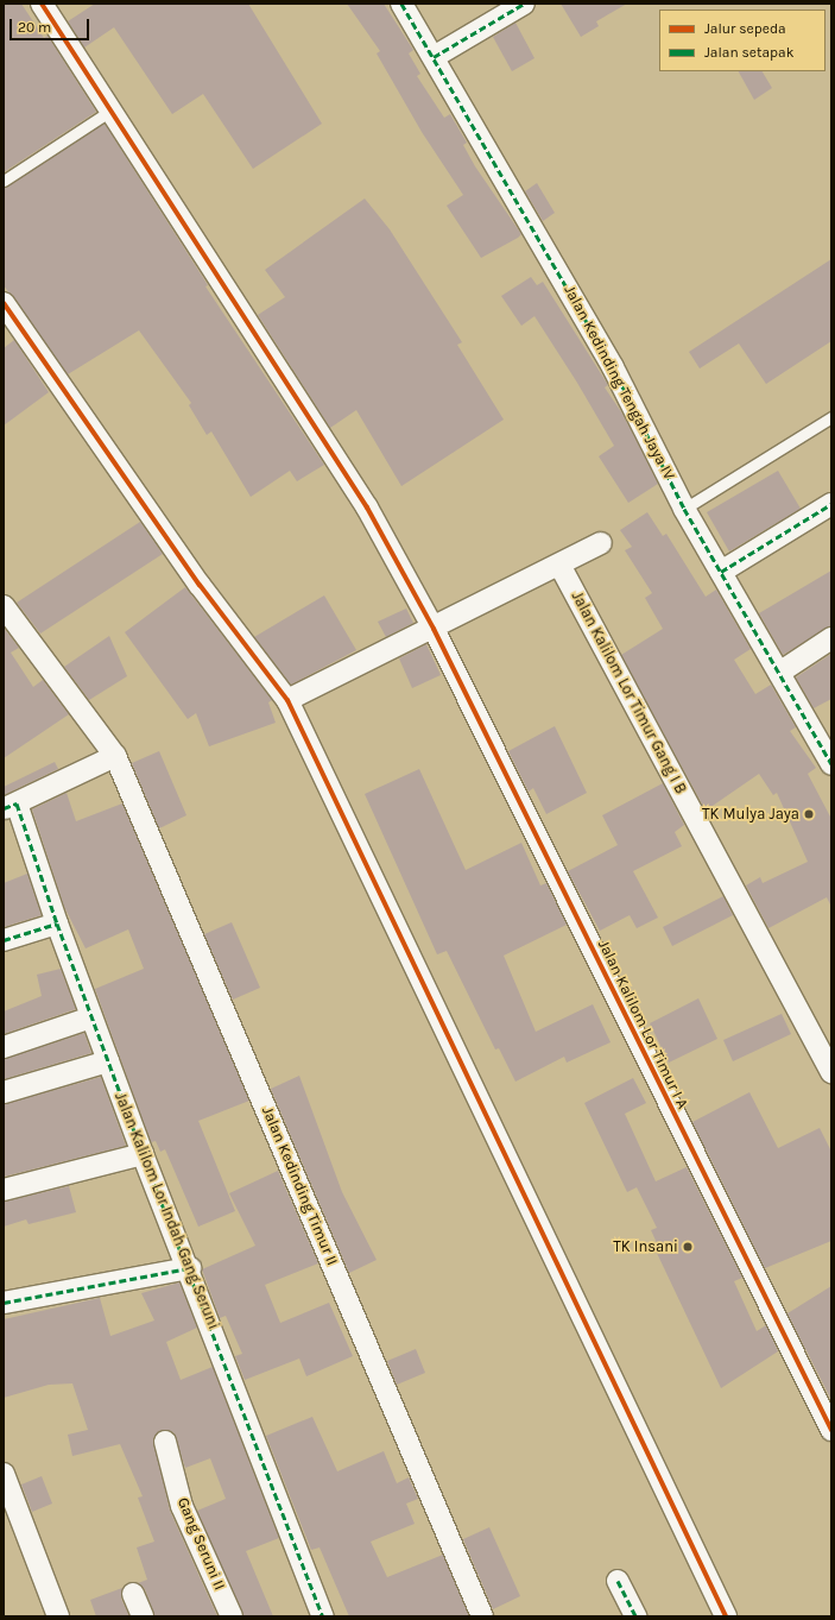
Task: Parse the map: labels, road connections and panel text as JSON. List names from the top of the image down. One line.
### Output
{"streets":{"street":["Jalan Kedinding Tengah Jaya IV","Jalan Kalilom Lor Timur Gang I B","Jalan Kalilom Lor Timur I A","Jalan Kedinding Timur II","Jalan Kalilom Lor Indah Gang Seruni","Gang Seruni II"]},"places":["TK Mulya Jaya","TK Insani"],"legend":["Jalur sepeda","Jalan setapak"],"scale_bar":"20 m"}
